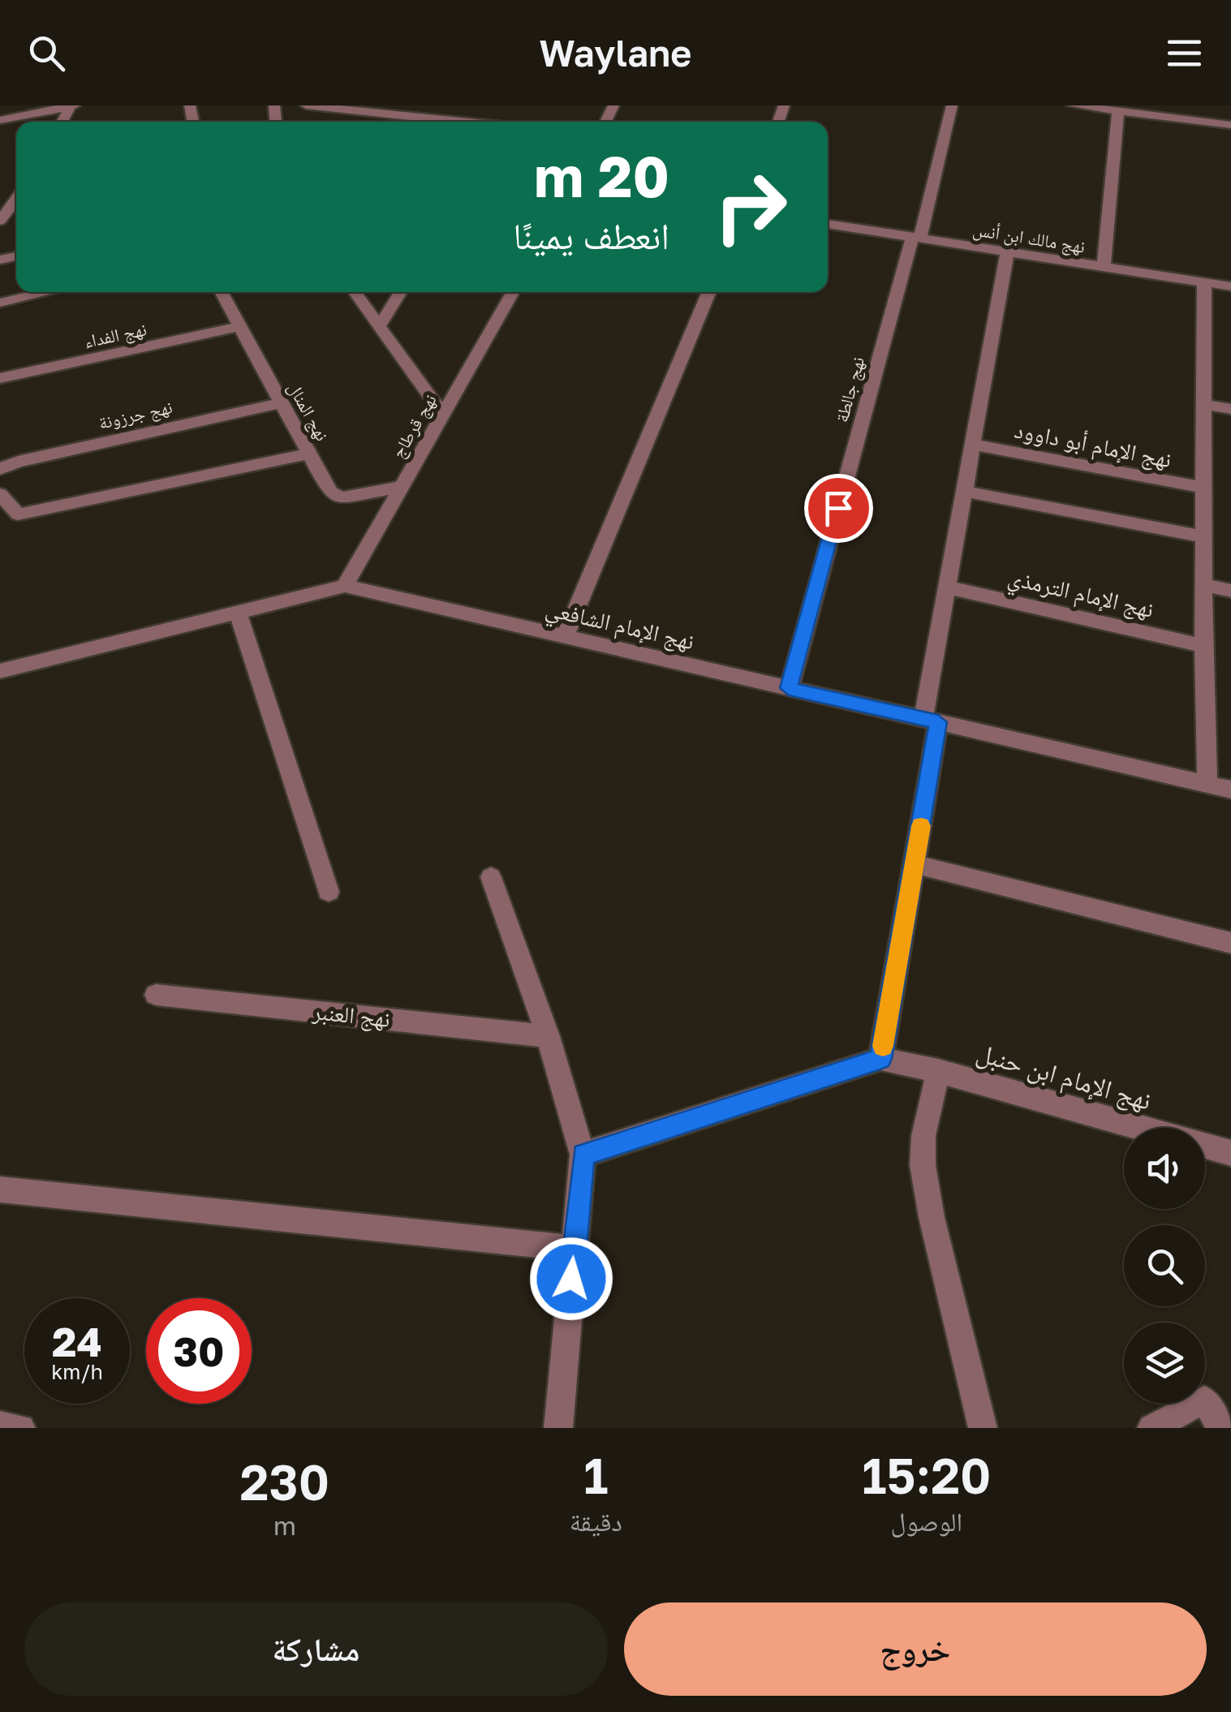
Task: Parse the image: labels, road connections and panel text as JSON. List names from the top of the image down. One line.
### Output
{"streets":{"street":["نهج مالك ابن أنس","نهج الفداء","نهج جالطة","نهج المنال","نهج جرزونة","نهج قرطاج","نهج الإمام أبو داوود","نهج الإمام الترمذي","نهج الإمام الشافعي","نهج العنبر","نهج الإمام ابن حنبل"]},"crossings":[["نهج مالك ابن أنس","نهج جالطة"],["نهج الفداء","نهج المنال"],["نهج جالطة","نهج الإمام الشافعي"],["نهج المنال","نهج جرزونة"],["نهج المنال","نهج قرطاج"],["نهج قرطاج","نهج الإمام الشافعي"]],"page":{"header":"Waylane","turn":["20 m","انعطف يمينًا"],"speed":"24 km/h","limit":"30","eta":["15:20","الوصول","1","دقيقة","230","m"],"buttons":["خروج","مشاركة"]}}
